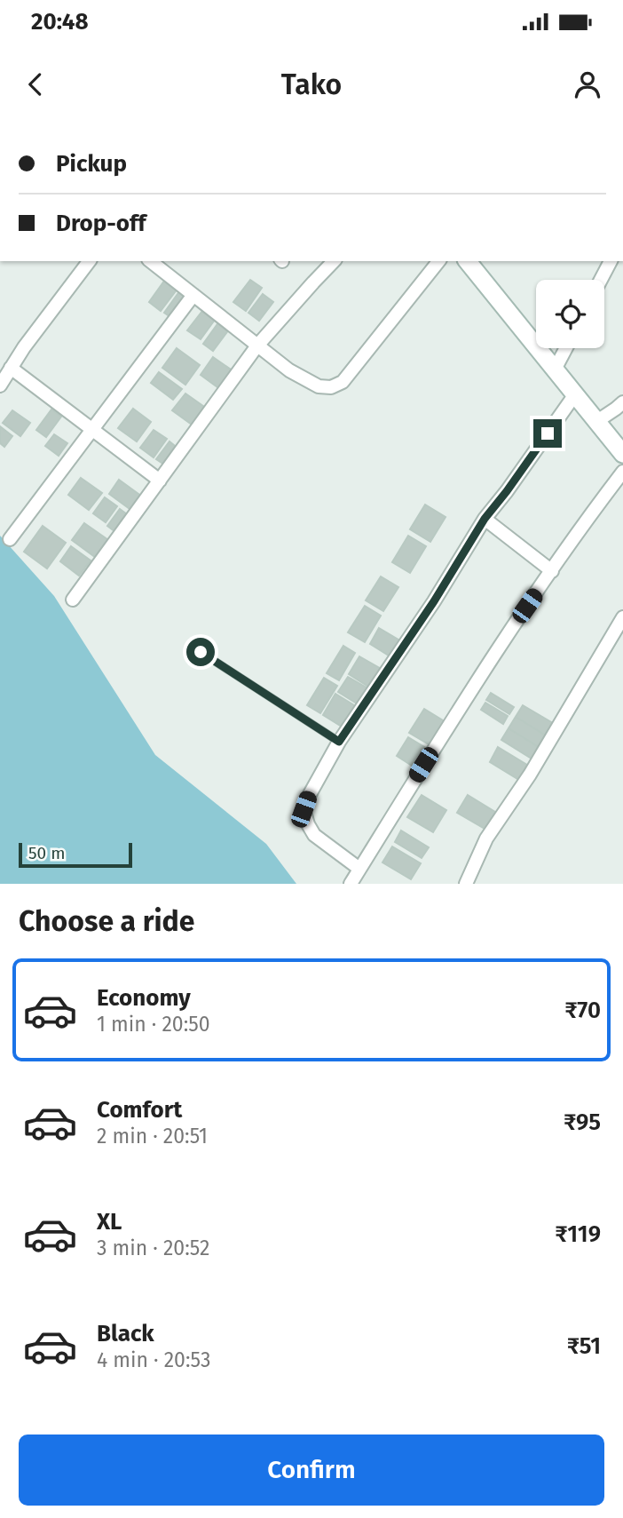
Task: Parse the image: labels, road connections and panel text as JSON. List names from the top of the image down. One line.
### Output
{"scale_bar":"50 m","page":{"status":"20:48","header":"Tako","banner":["Pickup","Drop-off"],"scale":"50 m","heading":"Choose a ride","list":[{"name":"Economy","note":"1 min · 20:50","value":"₹70"},{"name":"Comfort","note":"2 min · 20:51","value":"₹95"},{"name":"XL","note":"3 min · 20:52","value":"₹119"},{"name":"Black","note":"4 min · 20:53","value":"₹51"}],"buttons":"Confirm"}}
